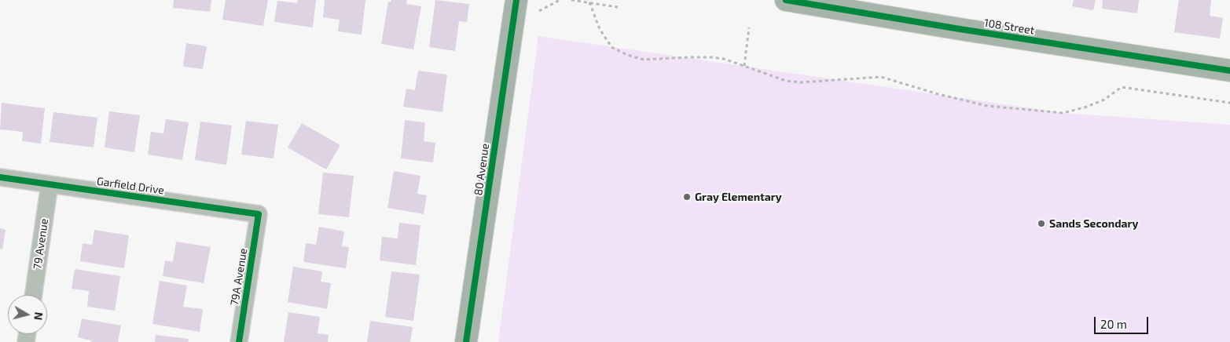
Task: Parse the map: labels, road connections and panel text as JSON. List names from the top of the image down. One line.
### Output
{"streets":{"street":["108 Street","80 Avenue","Garfield Drive","79 Avenue","79A Avenue"]},"crossings":[["Garfield Drive","79 Avenue"],["Garfield Drive","79A Avenue"]],"places":["Gray Elementary","Sands Secondary"],"scale_bar":"20 m","north":"right"}
